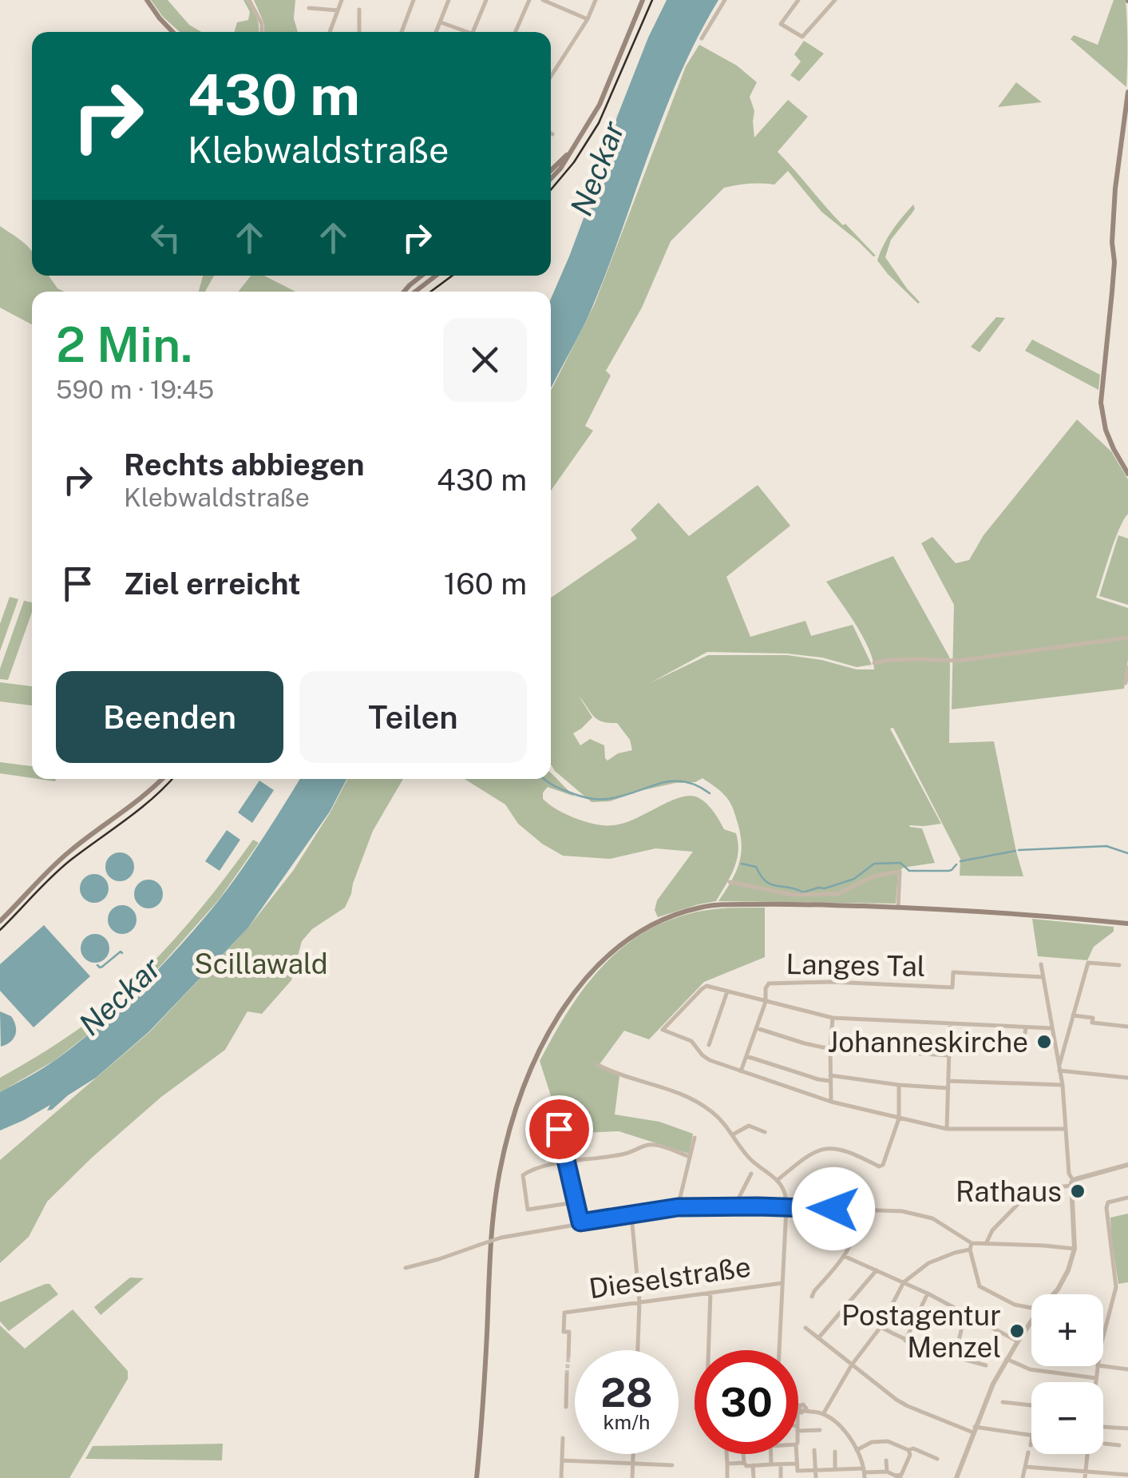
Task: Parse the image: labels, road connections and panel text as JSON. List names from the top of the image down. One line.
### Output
{"streets":{"street":["Langes Tal","Dieselstraße"]},"water":["Neckar"],"parks":["Scillawald"],"places":["Johanneskirche","Rathaus","Postagentur Menzel"],"page":{"turn":["430 m","Klebwaldstraße"],"heading":["2 Min.","590 m · 19:45"],"list":[{"name":"Rechts abbiegen","note":"Klebwaldstraße","value":"430 m"},{"name":"Ziel erreicht","value":"160 m"}],"buttons":["Beenden","Teilen"],"map_buttons":["+","−"],"speed":"28 km/h","limit":"30"}}
